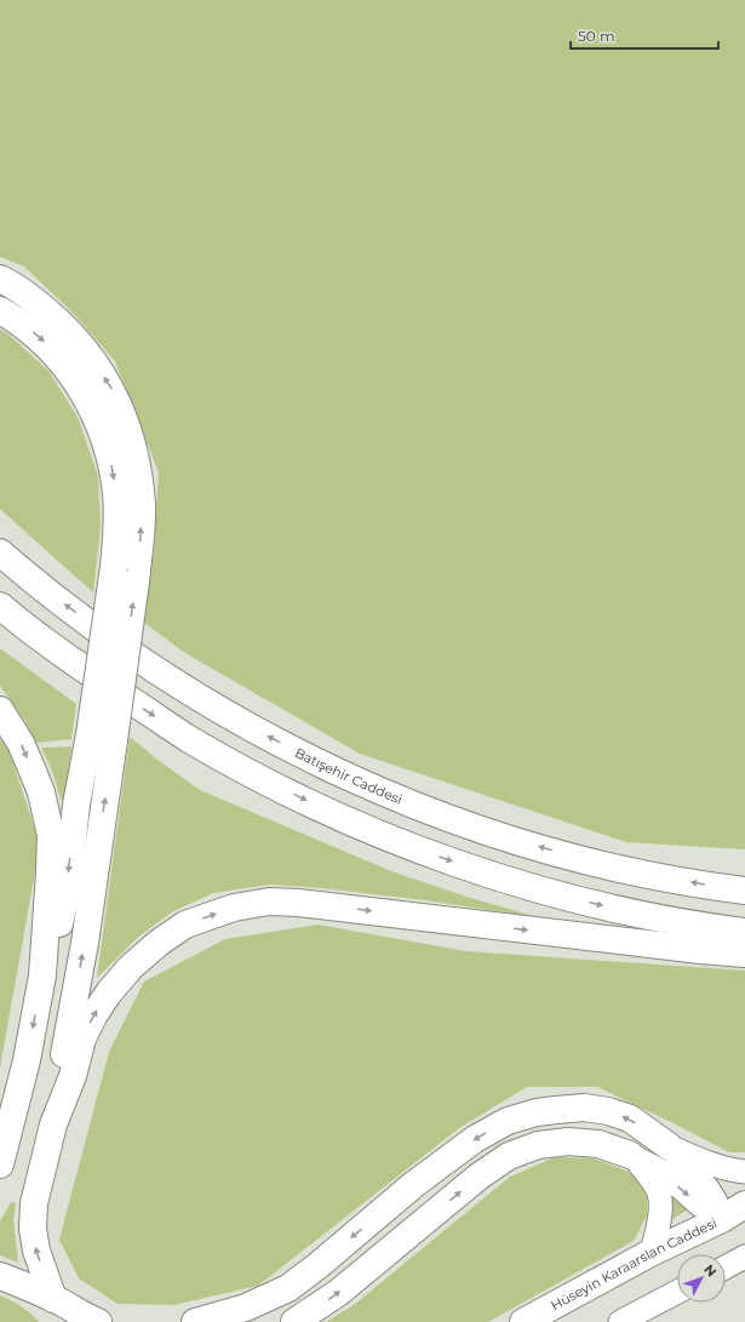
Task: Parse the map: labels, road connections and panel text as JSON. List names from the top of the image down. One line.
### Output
{"streets":{"main road":["Batışehir Caddesi","Hüseyin Karaarslan Caddesi"]},"scale_bar":"50 m","north":"top right"}
